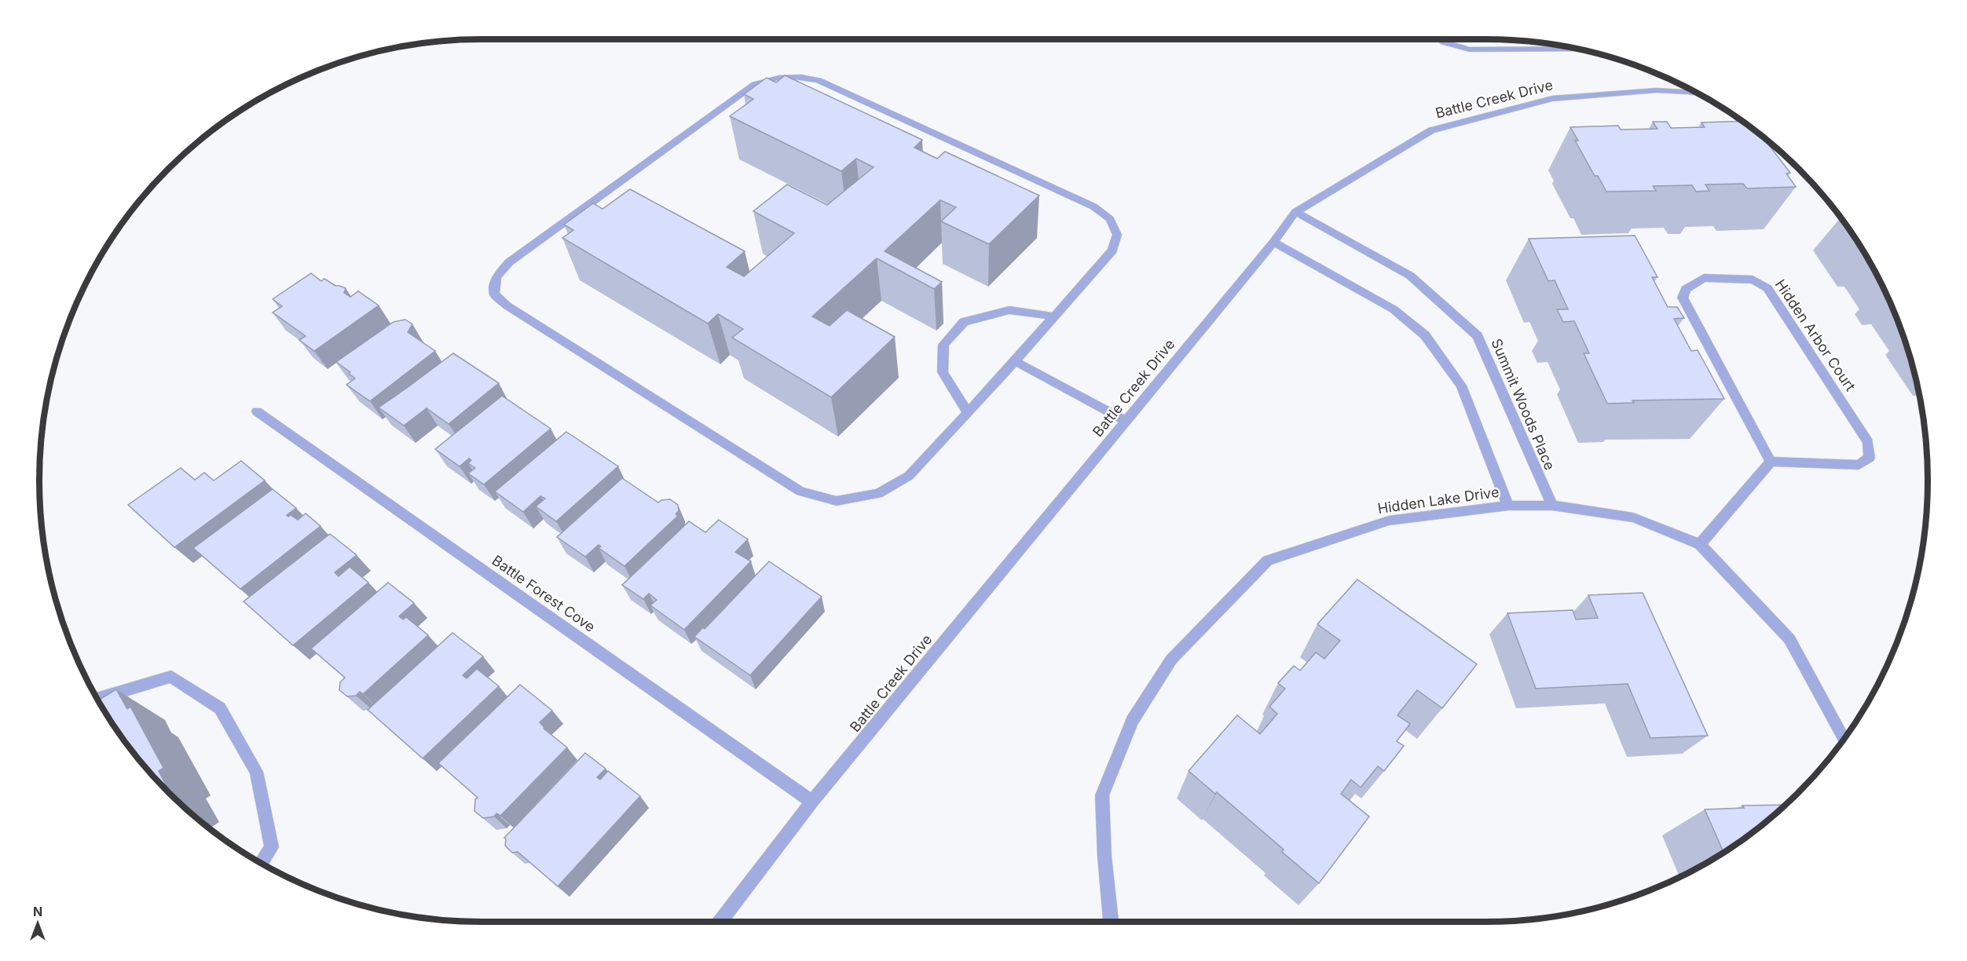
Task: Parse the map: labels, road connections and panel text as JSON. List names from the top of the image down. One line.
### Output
{"streets":{"street":["Battle Creek Drive","Hidden Arbor Court","Summit Woods Place","Hidden Lake Drive","Battle Forest Cove"]},"crossings":[["Battle Creek Drive","Summit Woods Place"],["Battle Creek Drive","Battle Forest Cove"],["Summit Woods Place","Hidden Lake Drive"]],"north":"top"}
